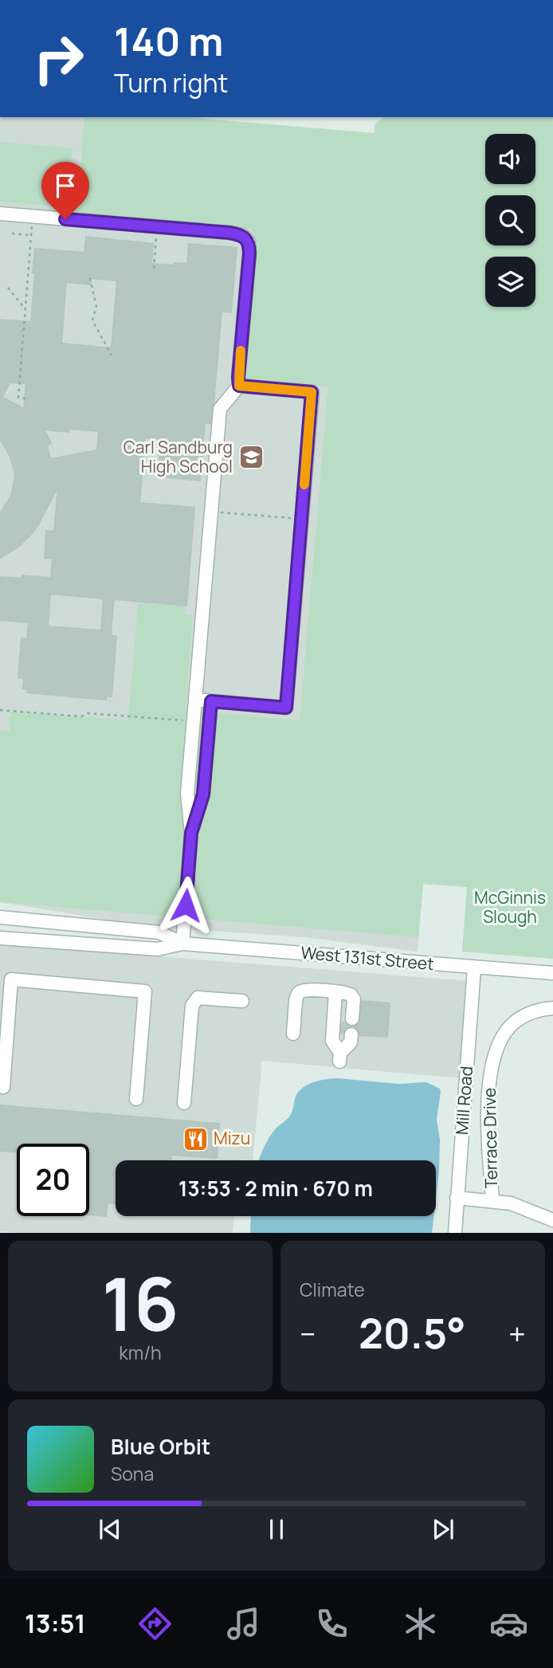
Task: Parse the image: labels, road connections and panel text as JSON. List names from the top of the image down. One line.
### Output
{"streets":{"street":["West 131st Street","Mill Road","Terrace Drive"]},"crossings":[["West 131st Street","Mill Road"]],"parks":["McGinnis Slough"],"places":{"school or university":["Carl Sandburg High School"],"restaurant":["Mizu"]},"page":{"turn":["140 m","Turn right"],"limit":"20","trip":"13:53 · 2 min · 670 m","tile":[["16","km/h"],"Climate"],"heat":["−","20.5°","+"],"song":["Blue Orbit","Sona"],"tabs":"13:51"}}
